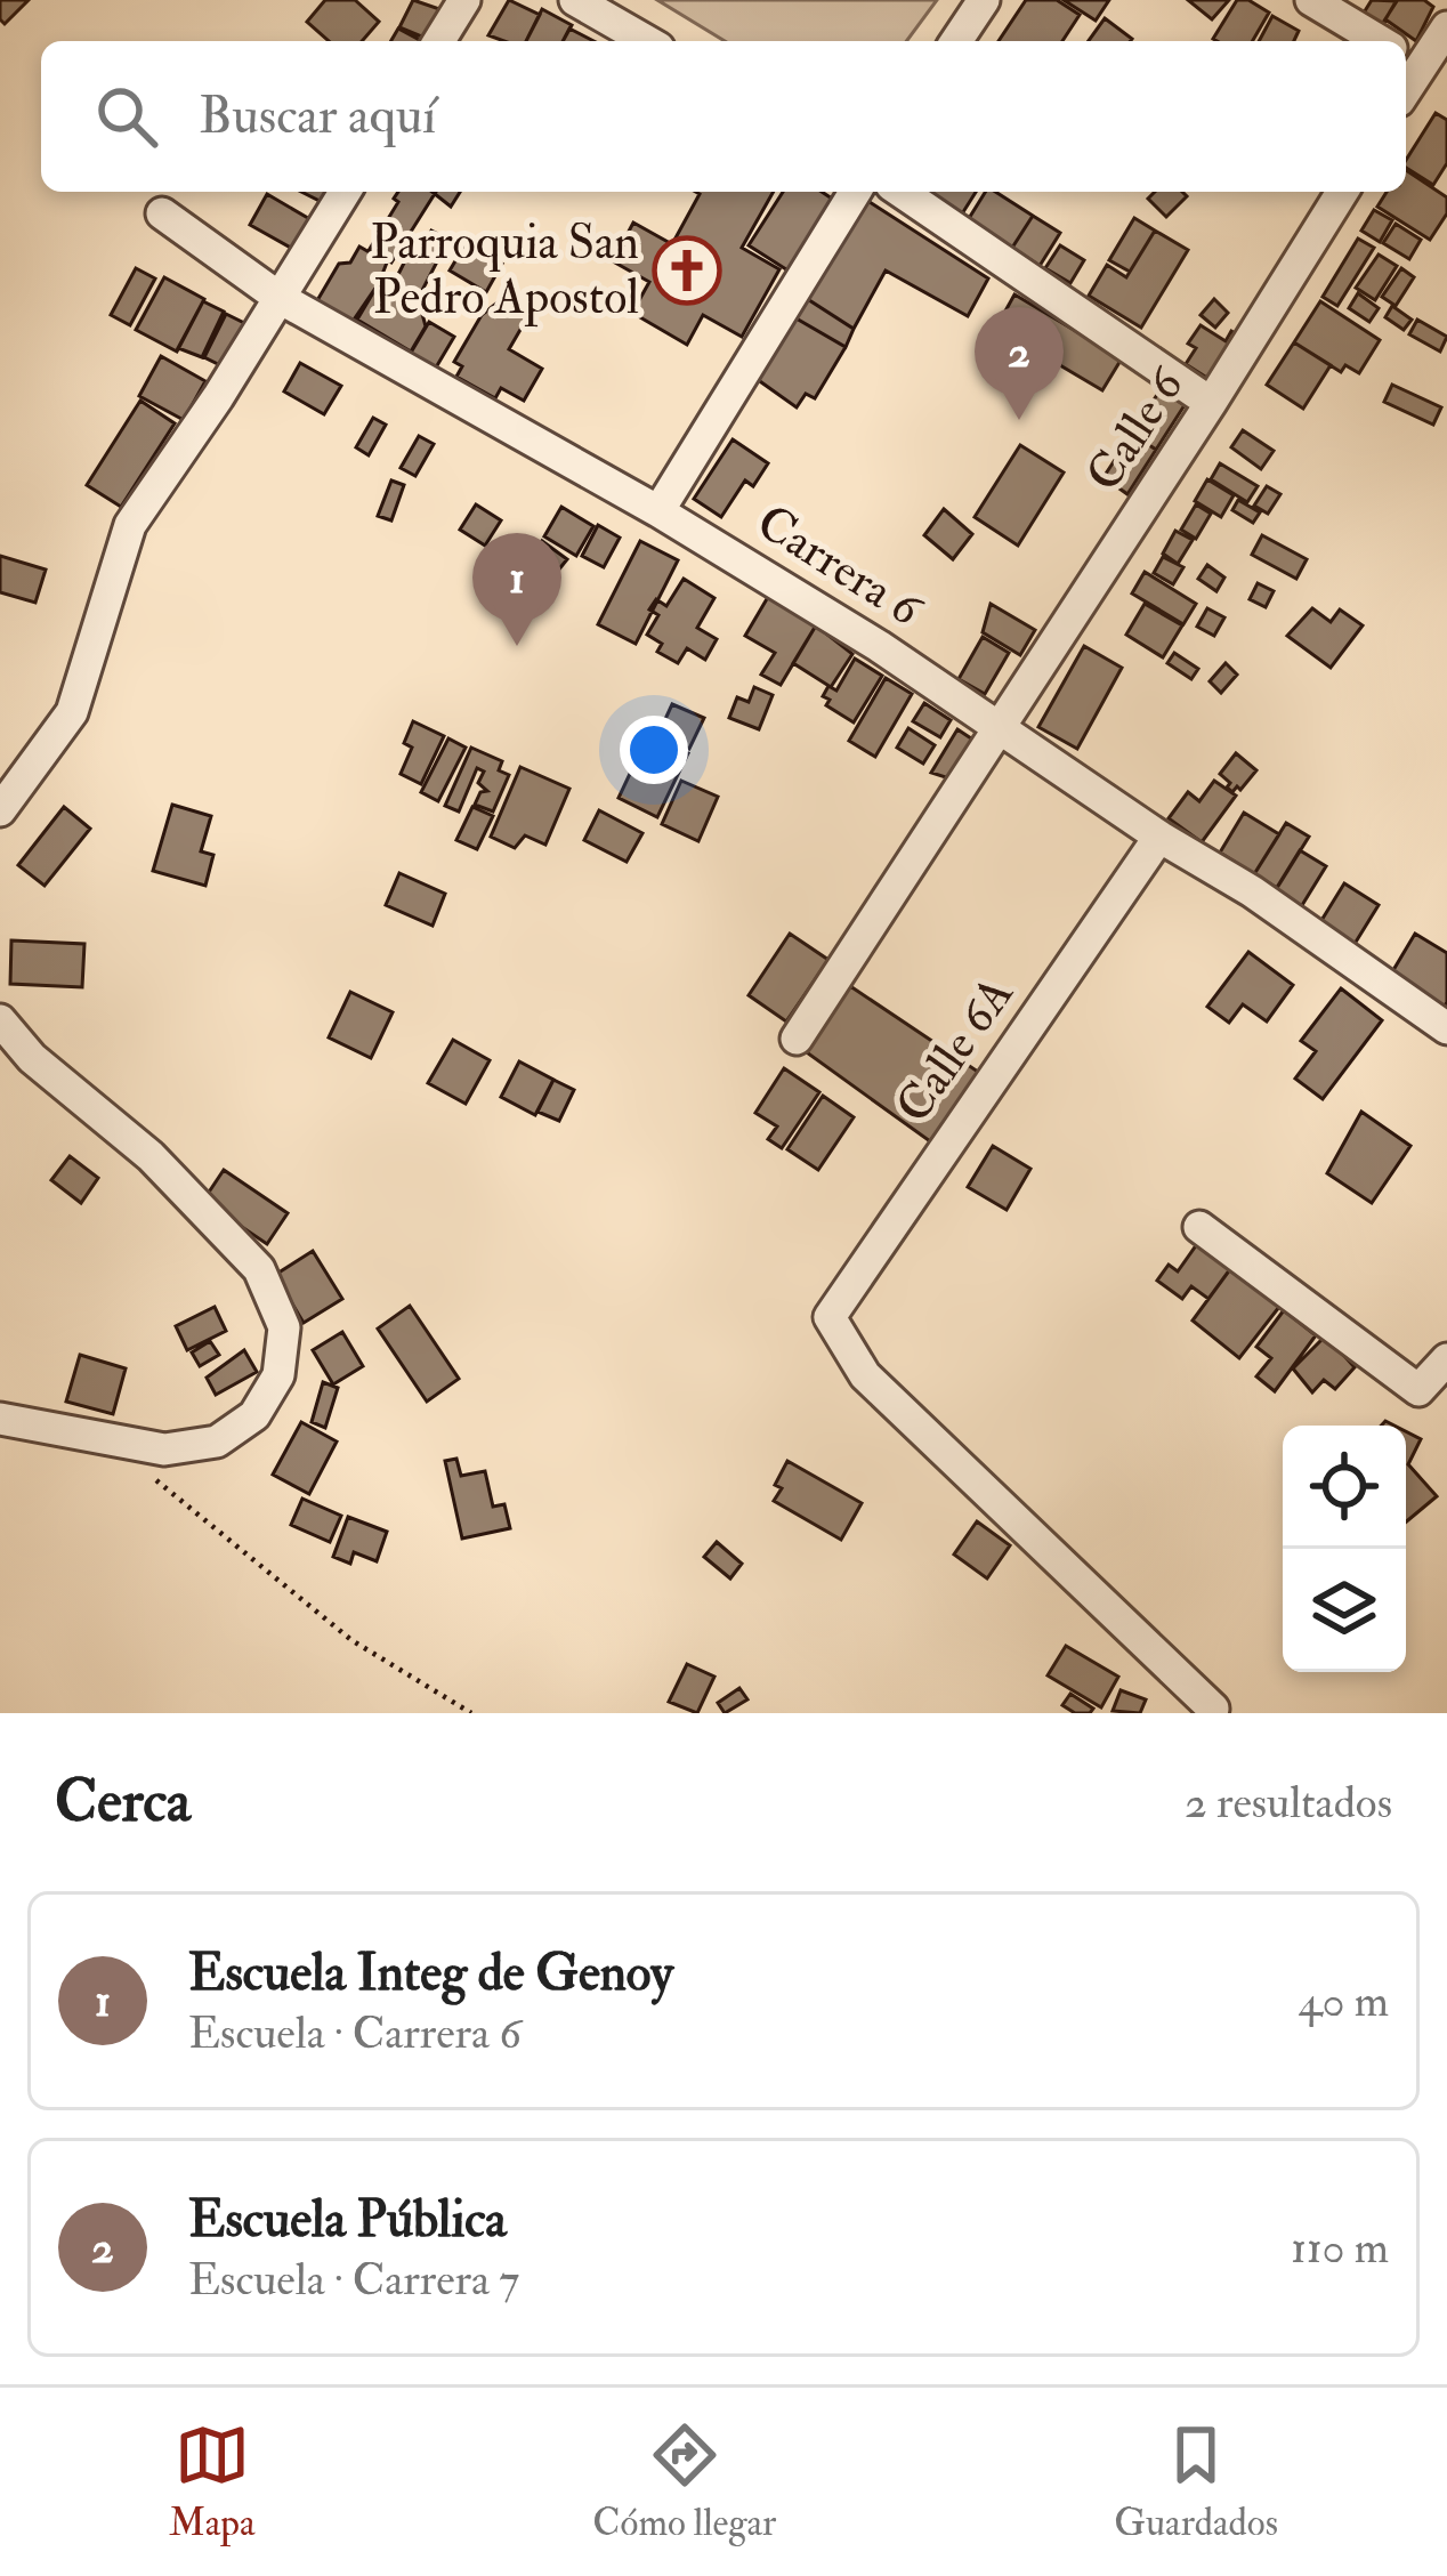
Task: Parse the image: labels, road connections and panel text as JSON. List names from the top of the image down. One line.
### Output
{"streets":{"street":["Calle 6","Carrera 6","Calle 6A"]},"crossings":[["Calle 6","Carrera 6"],["Carrera 6","Calle 6A"]],"places":{"church":["Parroquia San Pedro Apostol"]},"page":{"search":"Buscar aquí","pins":["2","1"],"heading":["Cerca","2 resultados"],"list":[{"mark":"1","name":"Escuela Integ de Genoy","note":"Escuela · Carrera 6","value":"40 m"},{"mark":"2","name":"Escuela Pública","note":"Escuela · Carrera 7","value":"110 m"}],"nav":["Mapa","Cómo llegar","Guardados"]}}
